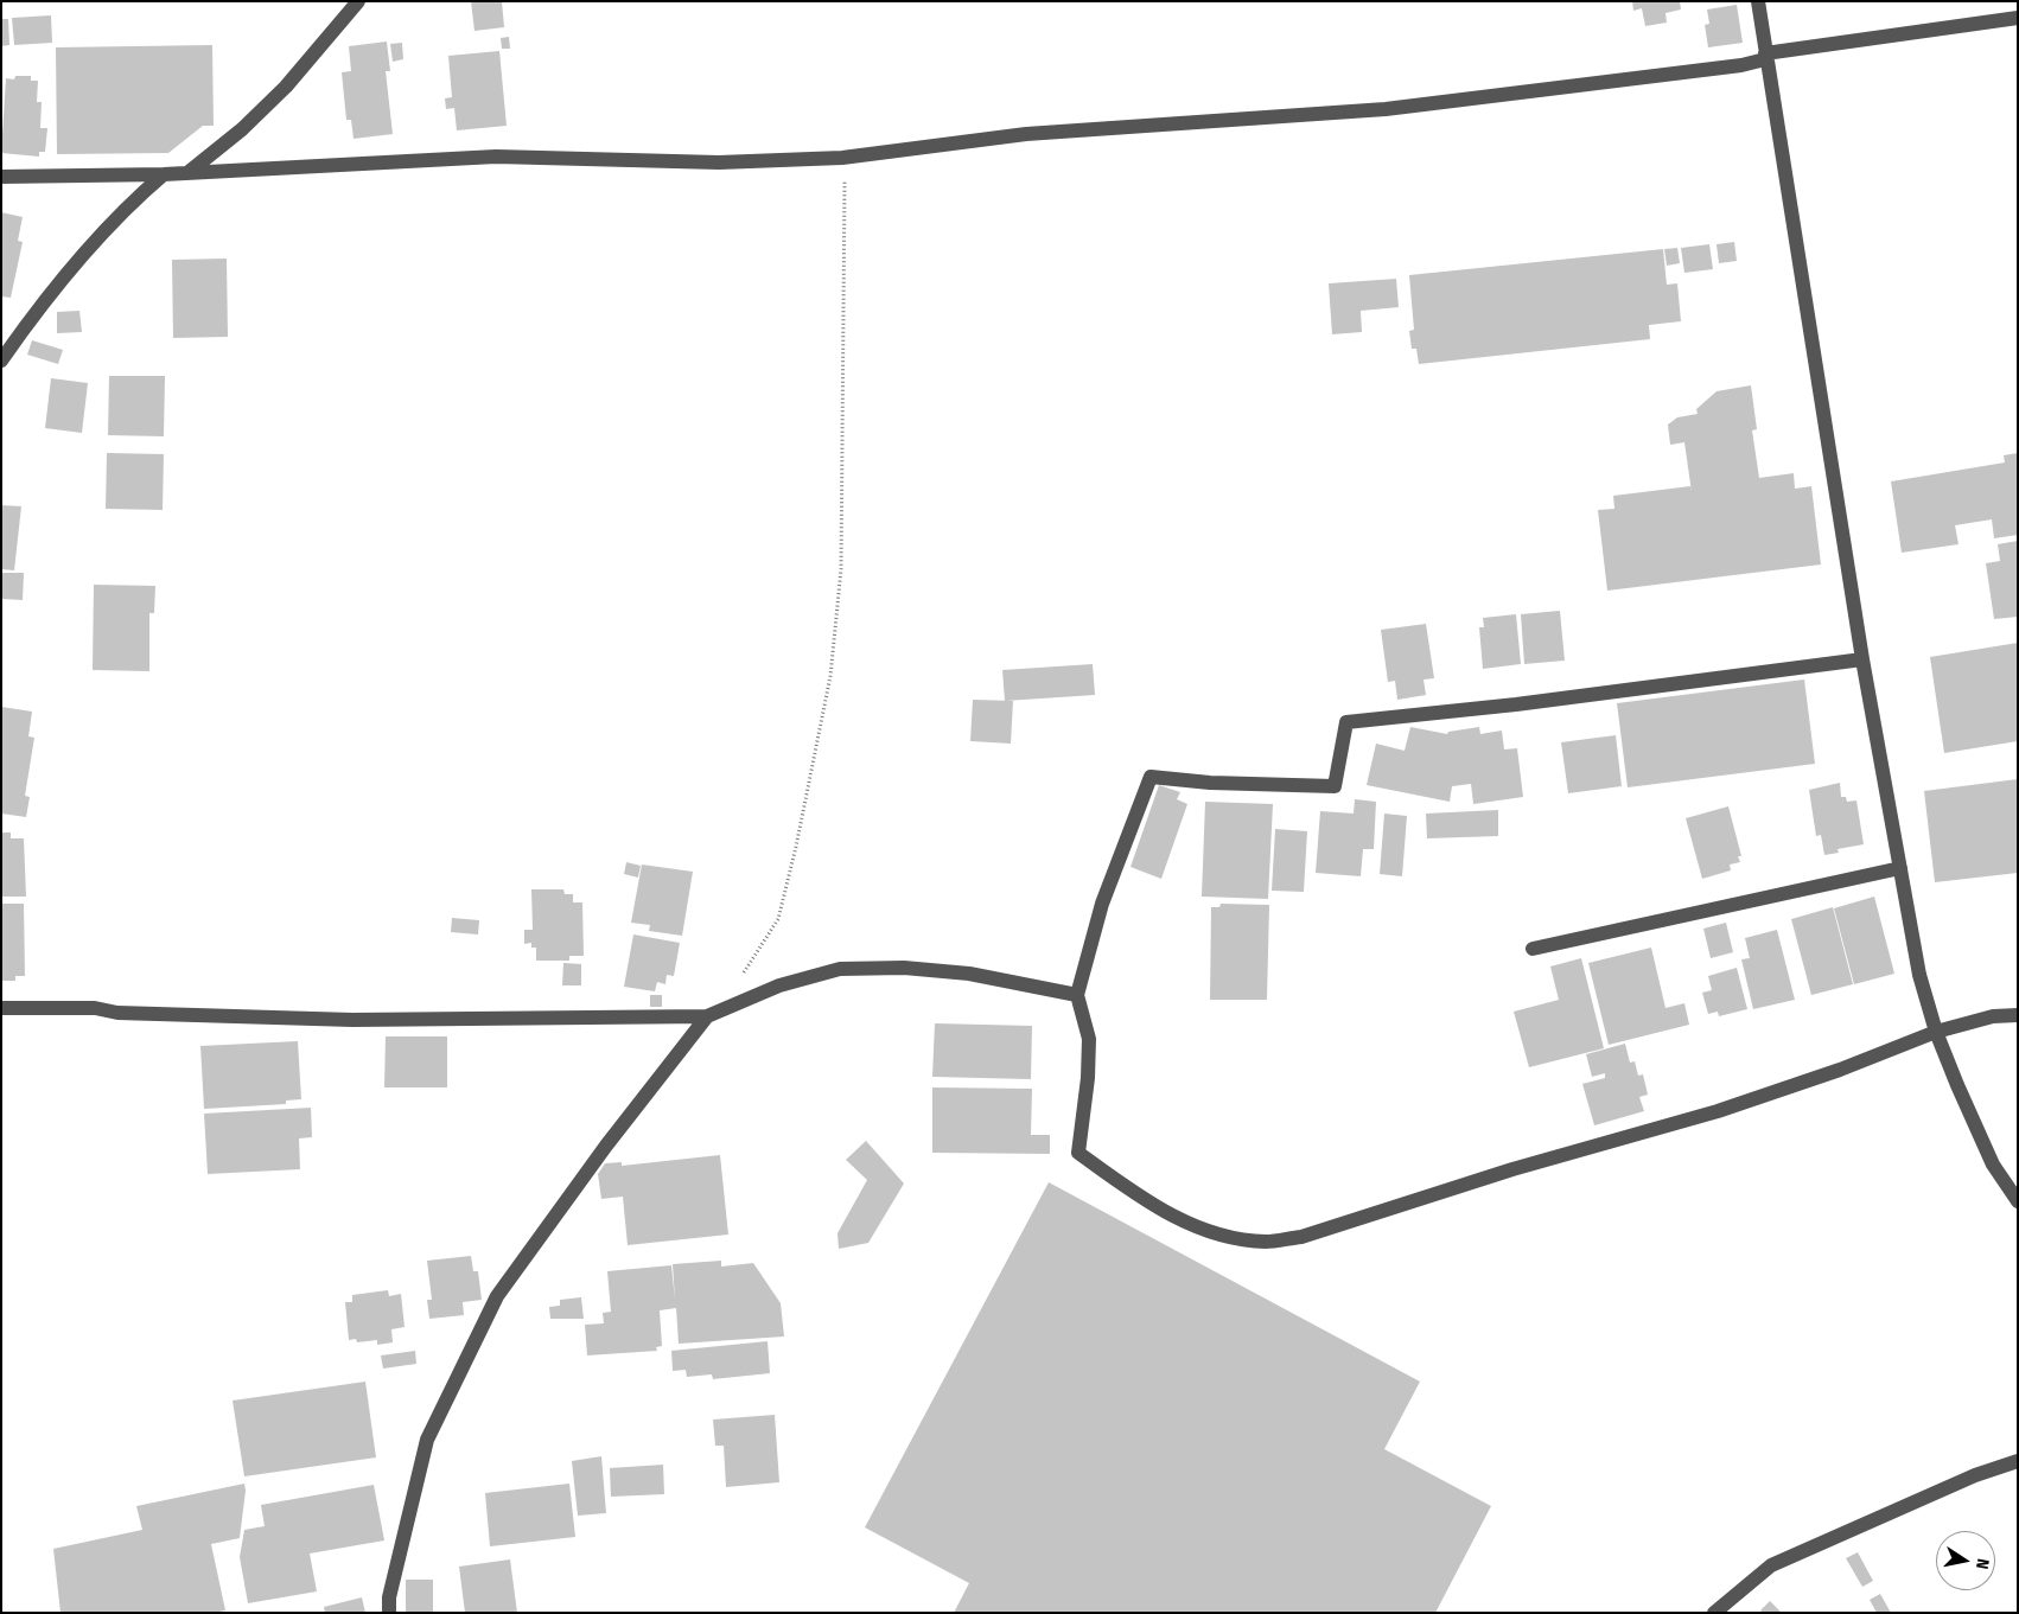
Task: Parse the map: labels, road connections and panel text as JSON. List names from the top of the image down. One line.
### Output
{"north":"right"}
